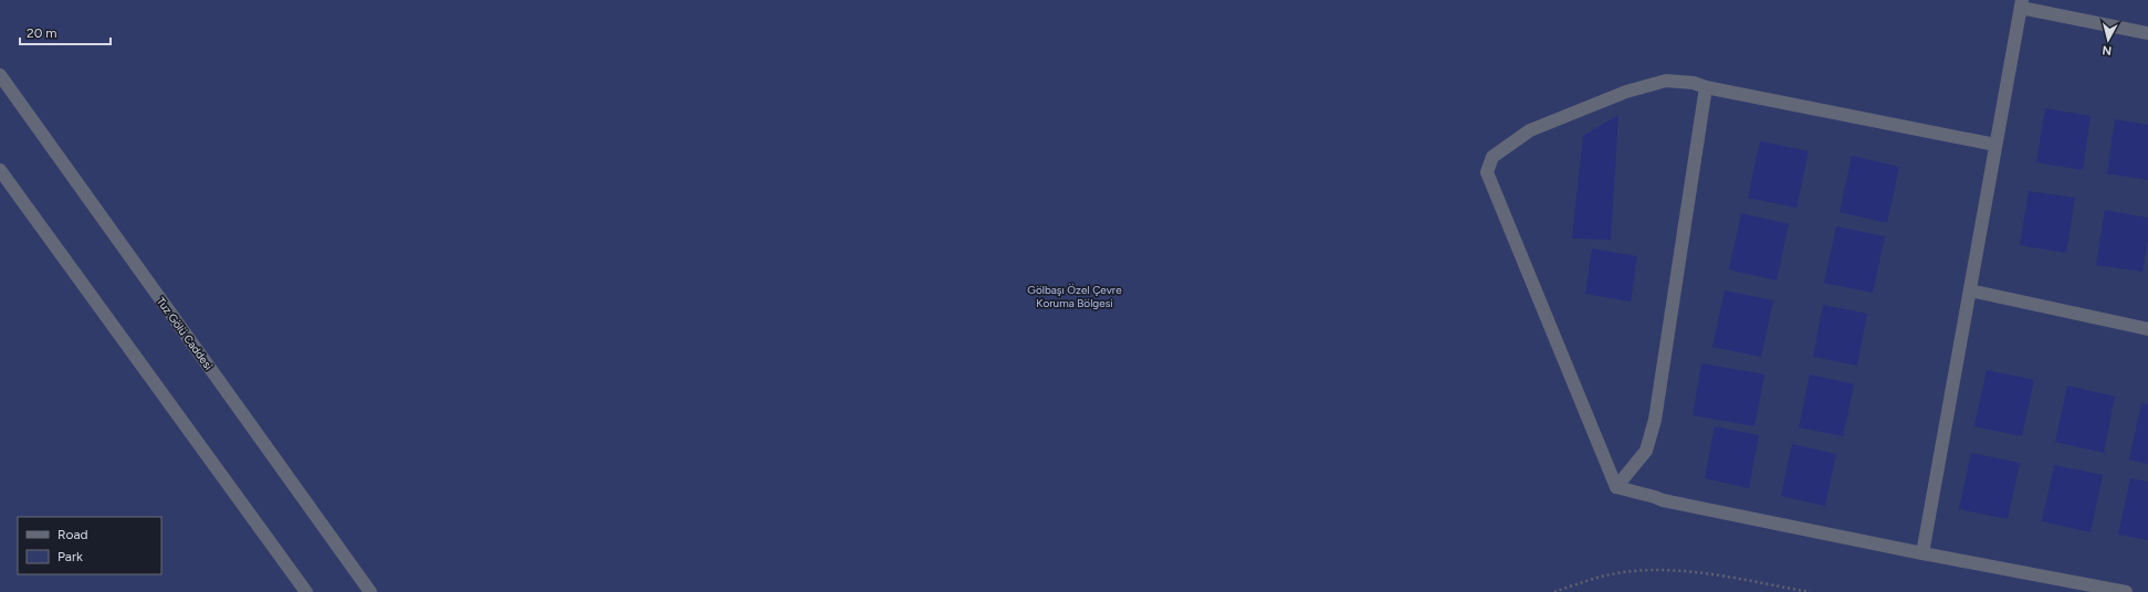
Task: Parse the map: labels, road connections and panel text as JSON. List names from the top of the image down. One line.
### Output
{"streets":{"street":["Tuz Gölü Caddesi"]},"parks":["Gölbaşı Özel Çevre Koruma Bölgesi"],"legend":["Road","Park"],"scale_bar":"20 m","north":"bottom"}
